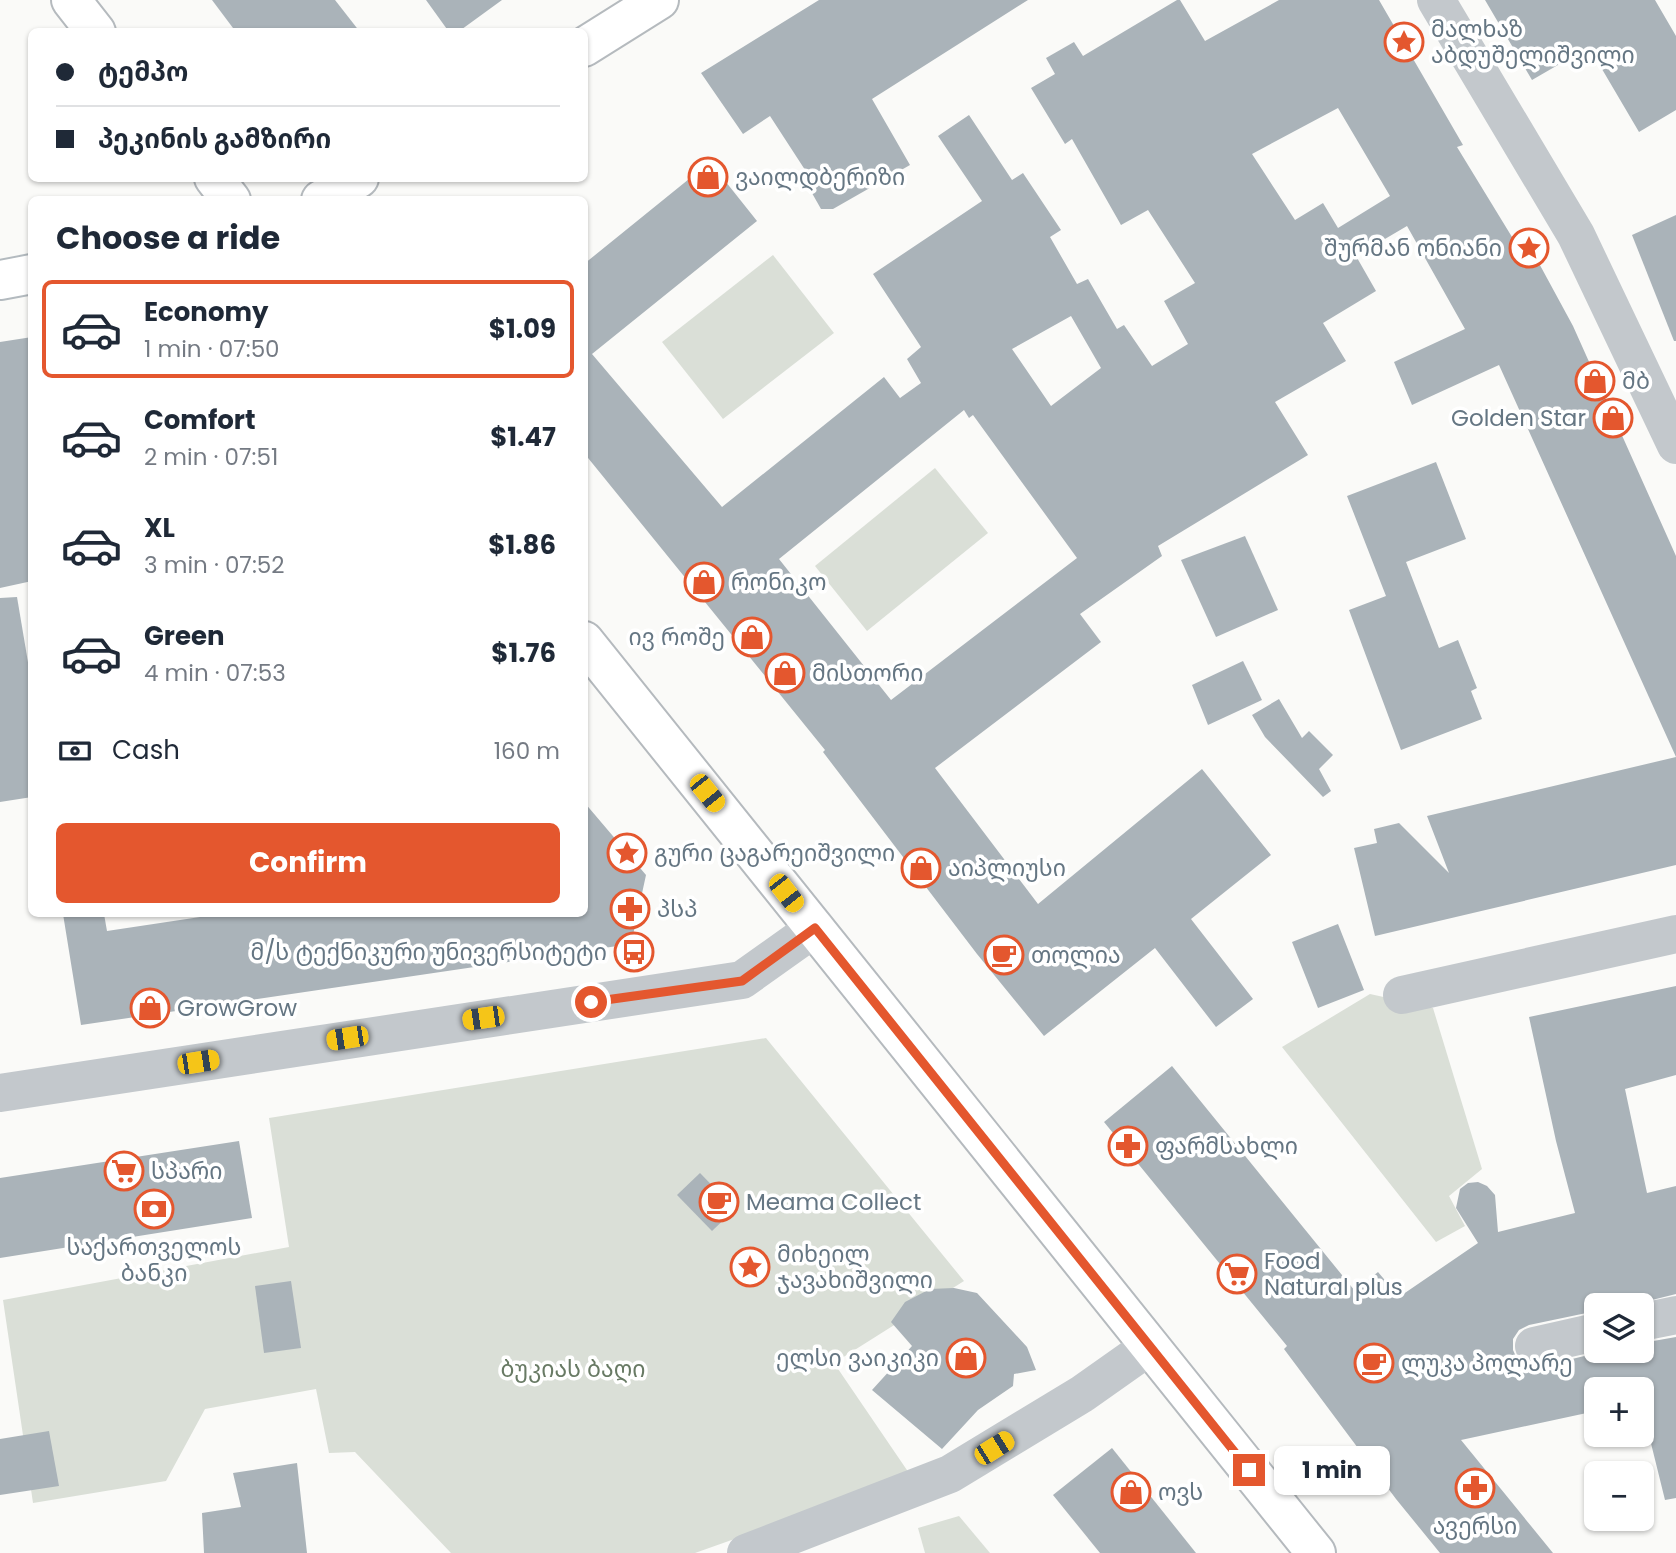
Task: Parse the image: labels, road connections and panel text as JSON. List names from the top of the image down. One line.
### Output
{"parks":["ბუკიას ბაღი"],"places":{"place":["მალხაზ აბდუშელიშვილი","შურმან ონიანი","გური ცაგარეიშვილი","მიხეილ ჯავახიშვილი"],"shop":["ვაილდბერიზი","მბ","Golden Star","რონიკო","ივ როშე","მისთორი","აიპლიუსი","GrowGrow","ელსი ვაიკიკი","ოვს"],"pharmacy":["პსპ","ფარმსახლი","ავერსი"],"bus stop":["მ/ს ტექნიკური უნივერსიტეტი"],"cafe":["თოლია","Meama Collect","ლუკა პოლარე"],"supermarket":["სპარი","Food Natural plus"],"bank":["საქართველოს ბანკი"]},"page":{"banner":["ტემპო","პეკინის გამზირი"],"heading":"Choose a ride","list":[{"name":"Economy","note":"1 min · 07:50","value":"$1.09"},{"name":"Comfort","note":"2 min · 07:51","value":"$1.47"},{"name":"XL","note":"3 min · 07:52","value":"$1.86"},{"name":"Green","note":"4 min · 07:53","value":"$1.76"}],"pay":["Cash","160 m"],"buttons":"Confirm","map_buttons":["+","−"],"bubble":"1 min"}}
